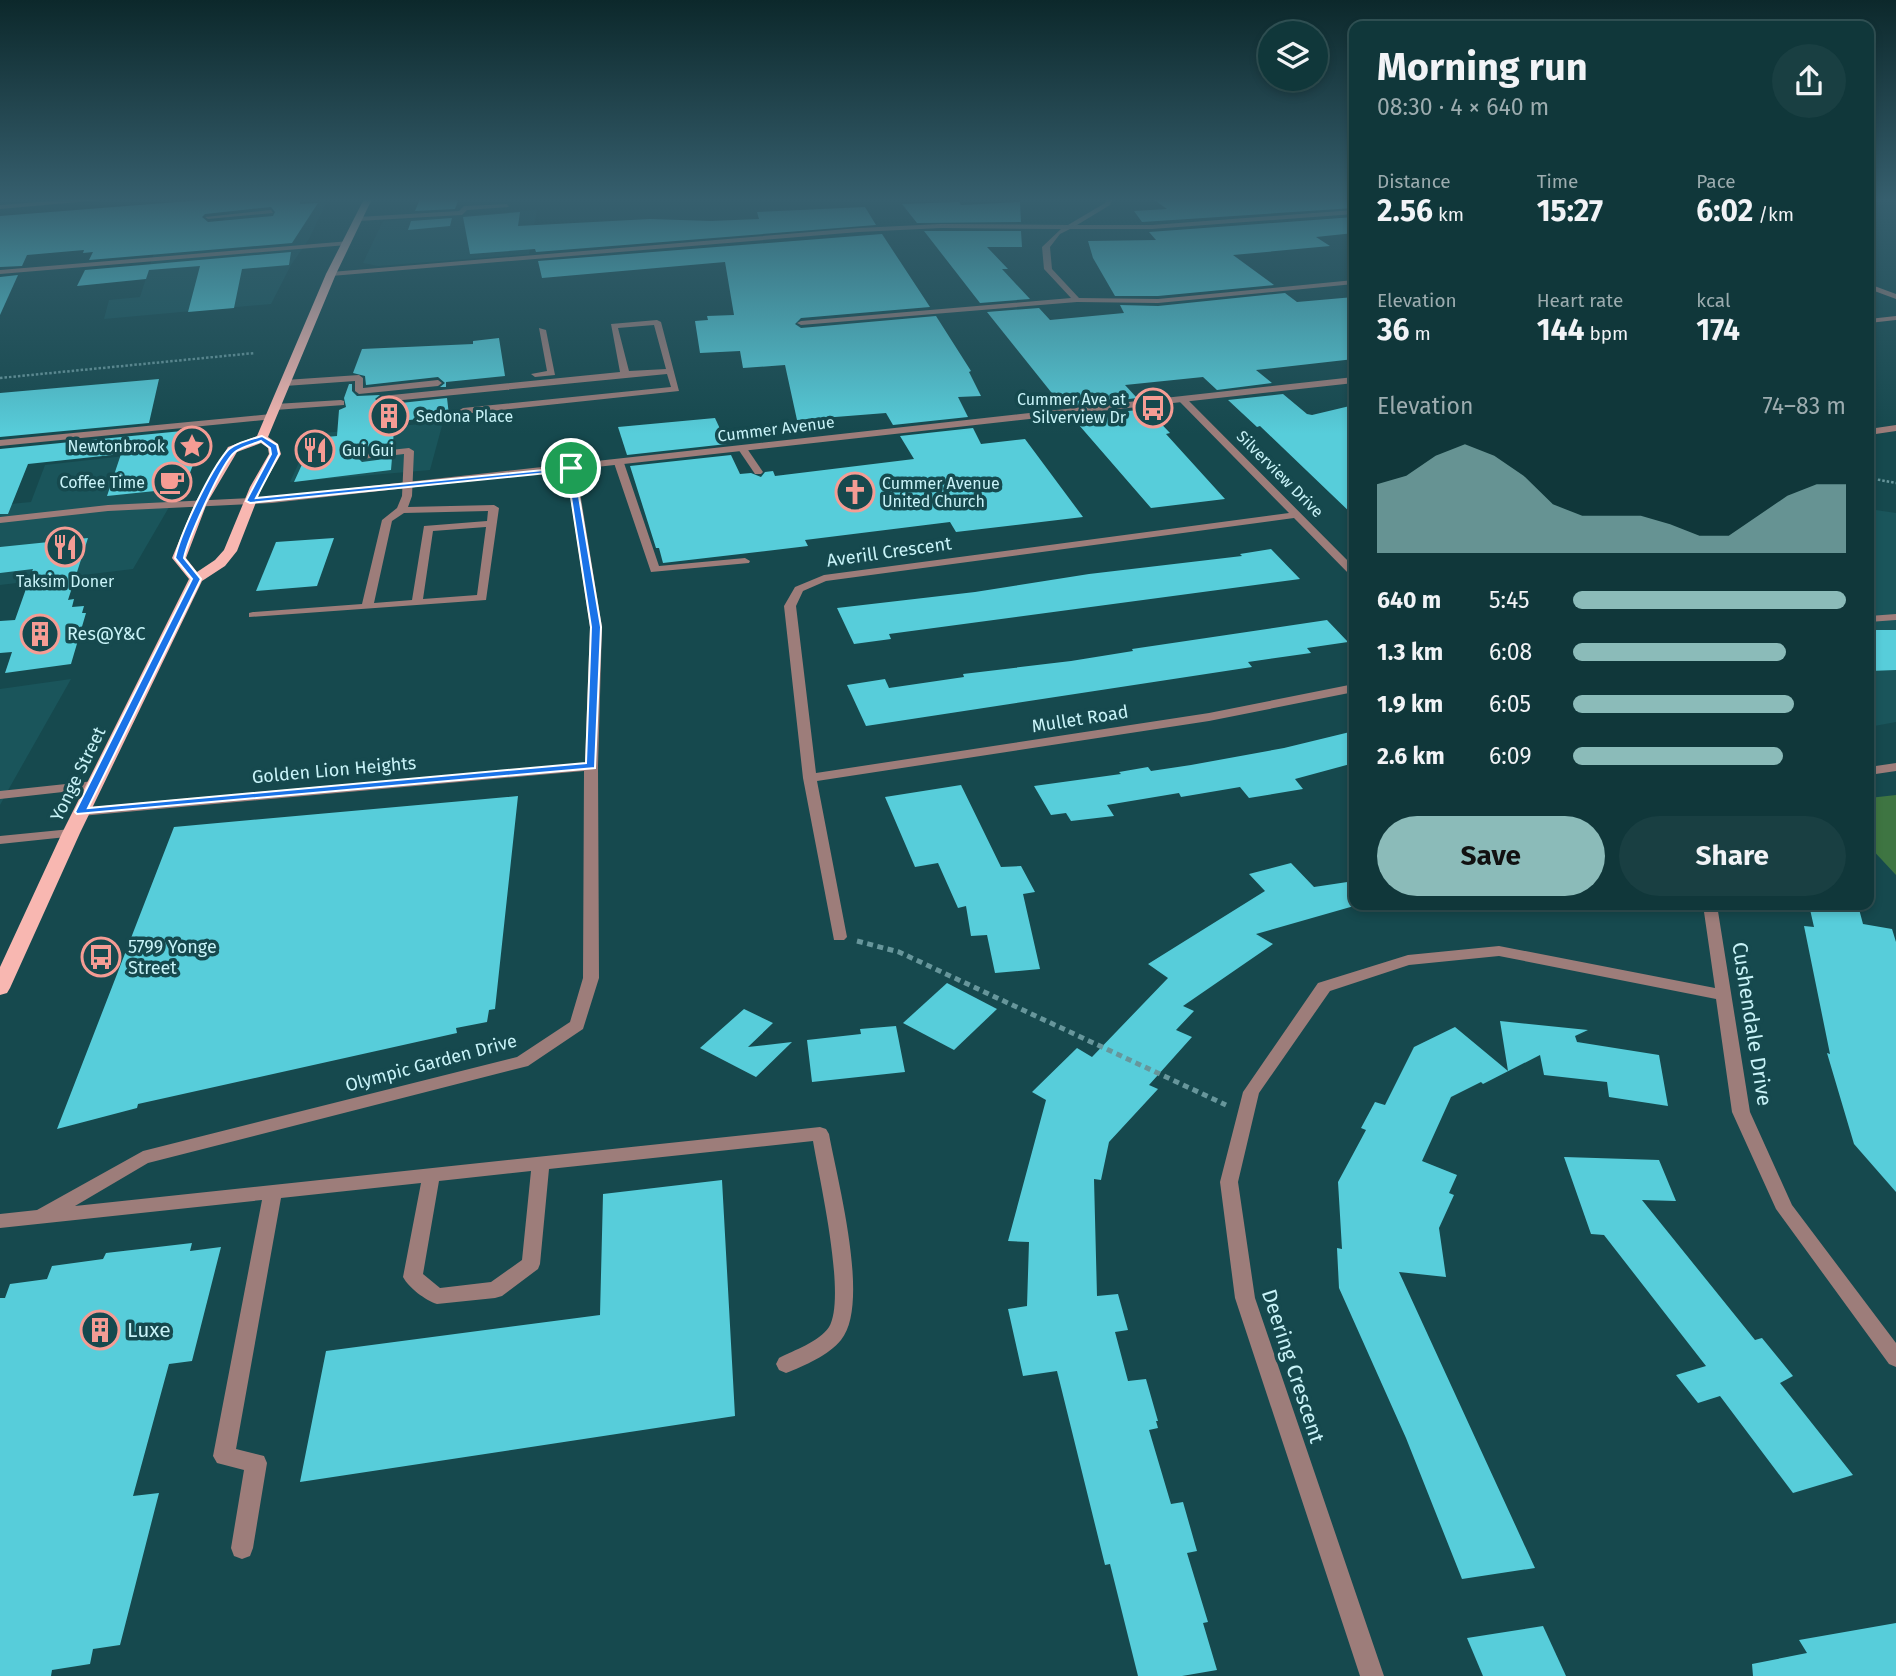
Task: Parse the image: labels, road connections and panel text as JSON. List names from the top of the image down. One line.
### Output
{"streets":{"main road":["Yonge Street"],"street":["Cummer Avenue","Silverview Drive","Averill Crescent","Mullet Road","Golden Lion Heights","Cushendale Drive","Olympic Garden Drive","Deering Crescent"]},"crossings":[["Cummer Avenue","Silverview Drive"],["Cummer Avenue","Yonge Street"],["Cummer Avenue","Olympic Garden Drive"],["Silverview Drive","Averill Crescent"],["Averill Crescent","Mullet Road"],["Golden Lion Heights","Yonge Street"],["Golden Lion Heights","Olympic Garden Drive"],["Cushendale Drive","Deering Crescent"]],"places":{"bus stop":["Cummer Ave at Silverview Dr","5799 Yonge Street"],"building":["Sedona Place","Res@Y&C","Luxe"],"place":["Newtonbrook"],"restaurant":["Gui Gui","Taksim Doner"],"cafe":["Coffee Time"],"church":["Cummer Avenue United Church"]},"page":{"heading":["Morning run","08:30 · 4 × 640 m"],"stats":[["Distance","2.56 km"],["Time","15:27"],["Pace","6:02 /km"],["Elevation","36 m"],["Heart rate","144 bpm"],["kcal","174"]],"chart":["Elevation","74–83 m"],"list":[{"name":"640 m","note":"5:45"},{"name":"1.3 km","note":"6:08"},{"name":"1.9 km","note":"6:05"},{"name":"2.6 km","note":"6:09"}],"buttons":["Save","Share"]}}
